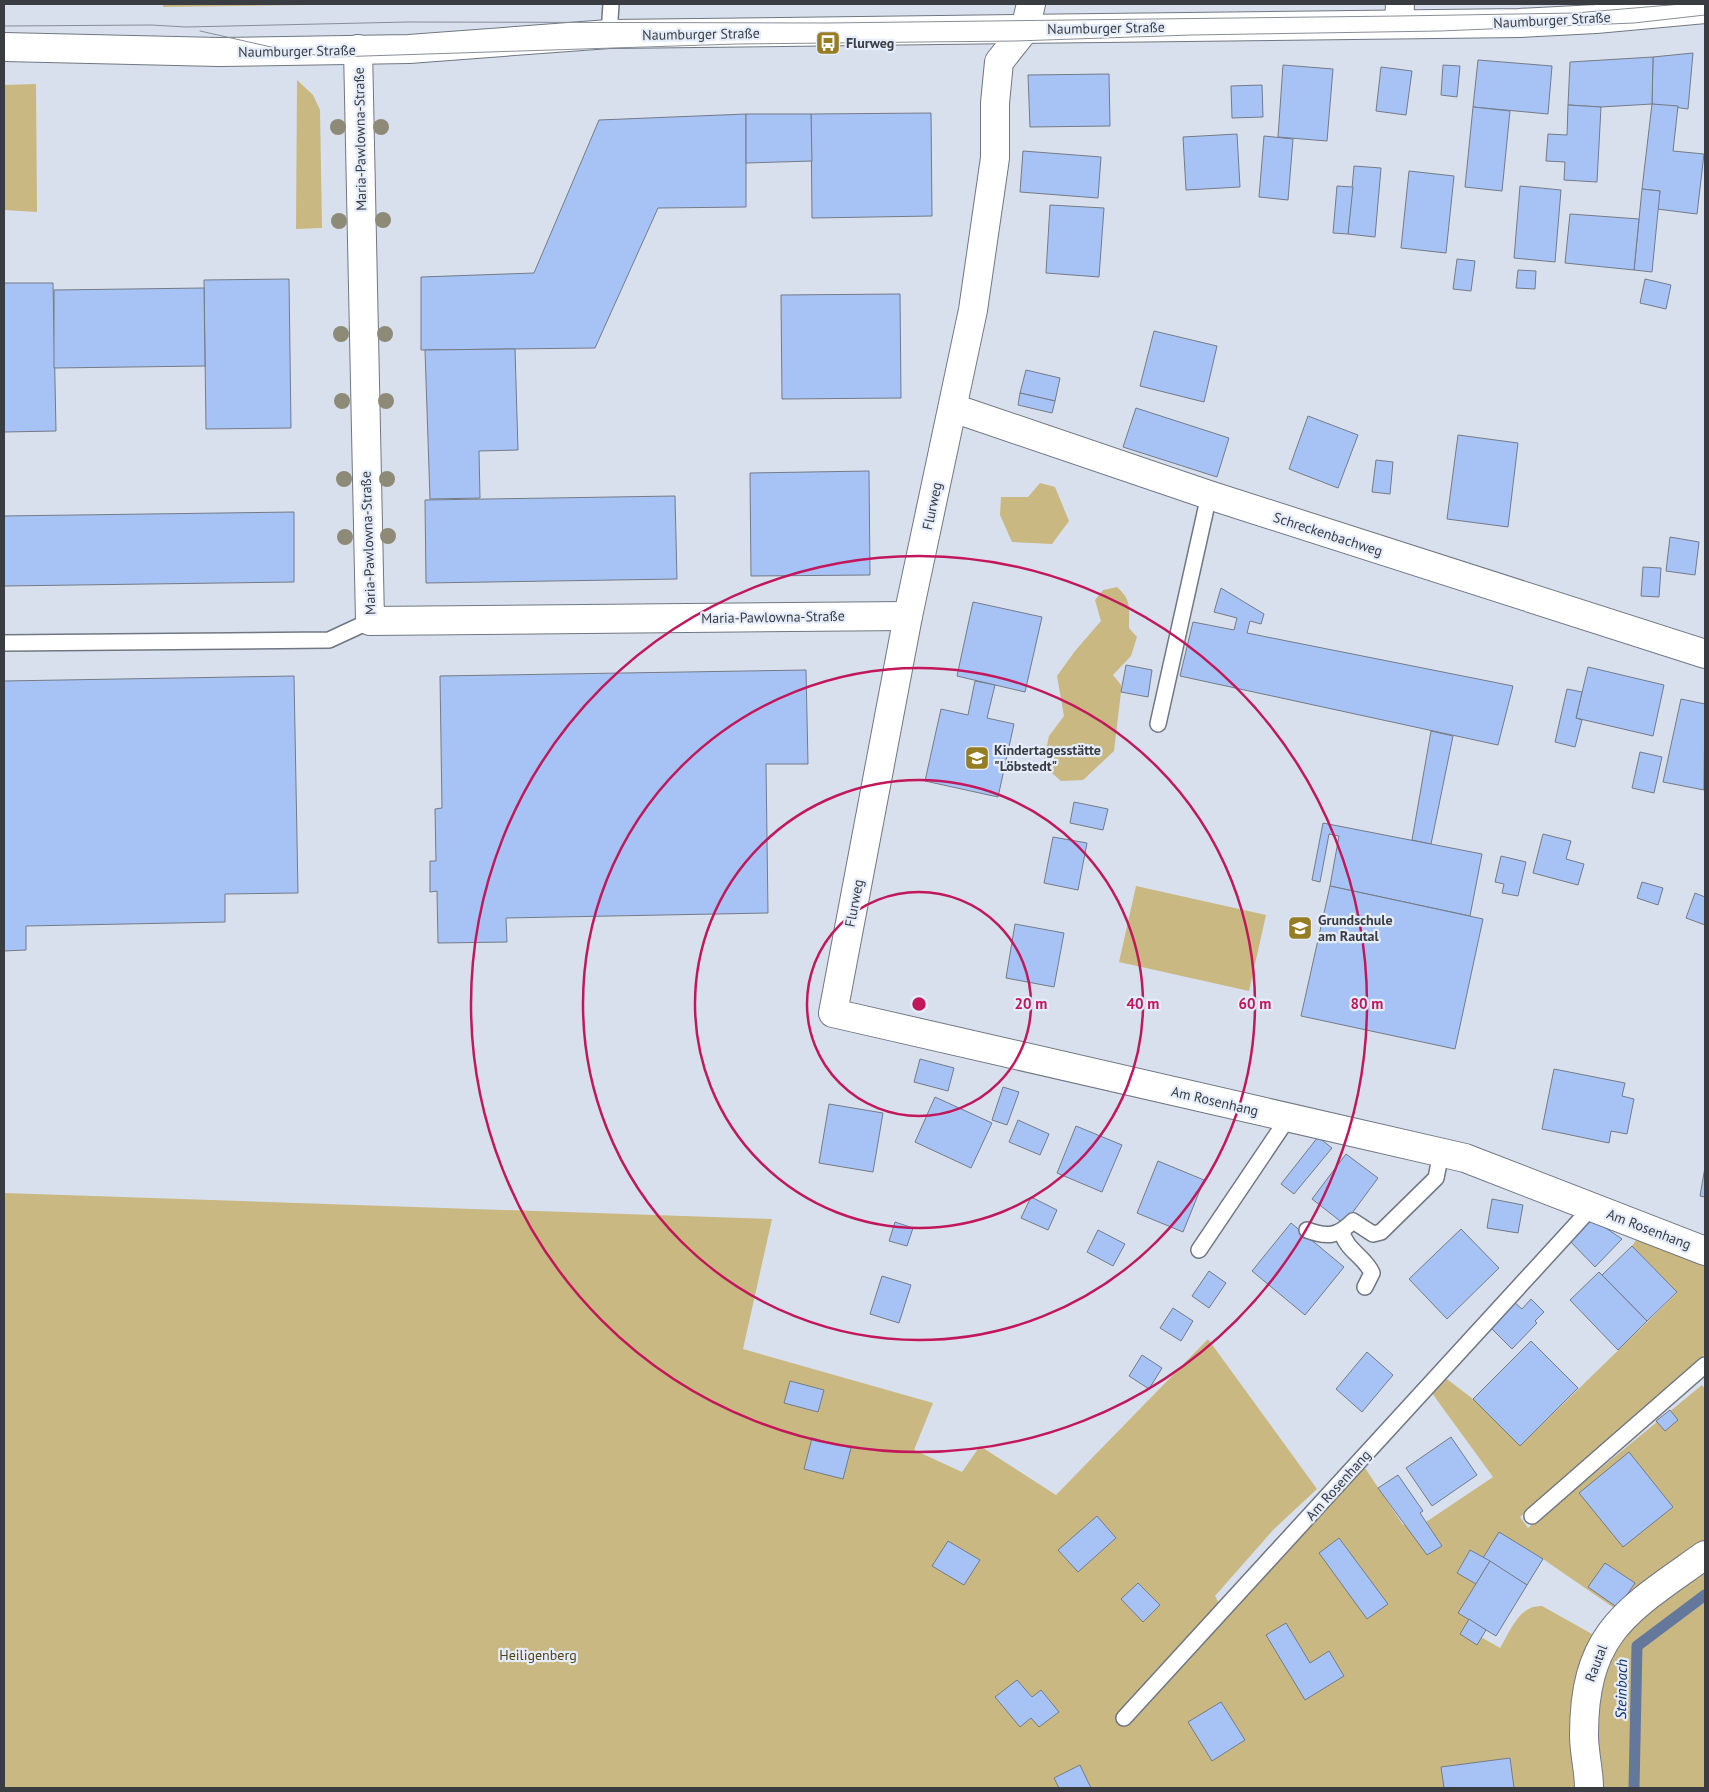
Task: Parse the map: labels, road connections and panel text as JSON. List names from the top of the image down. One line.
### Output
{"streets":{"street":["Naumburger Straße","Maria-Pawlowna-Straße","Flurweg","Schreckenbachweg","Am Rosenhang","Rautal"]},"crossings":[["Naumburger Straße","Maria-Pawlowna-Straße"],["Naumburger Straße","Flurweg"],["Maria-Pawlowna-Straße","Flurweg"],["Flurweg","Schreckenbachweg"],["Flurweg","Am Rosenhang"]],"water":["Steinbach"],"parks":["Heiligenberg"],"places":{"bus stop":["Flurweg"],"school or university":["Kindertagesstätte \"Löbstedt\"","Grundschule am Rautal"]},"rings":["20 m","40 m","60 m","80 m"]}
